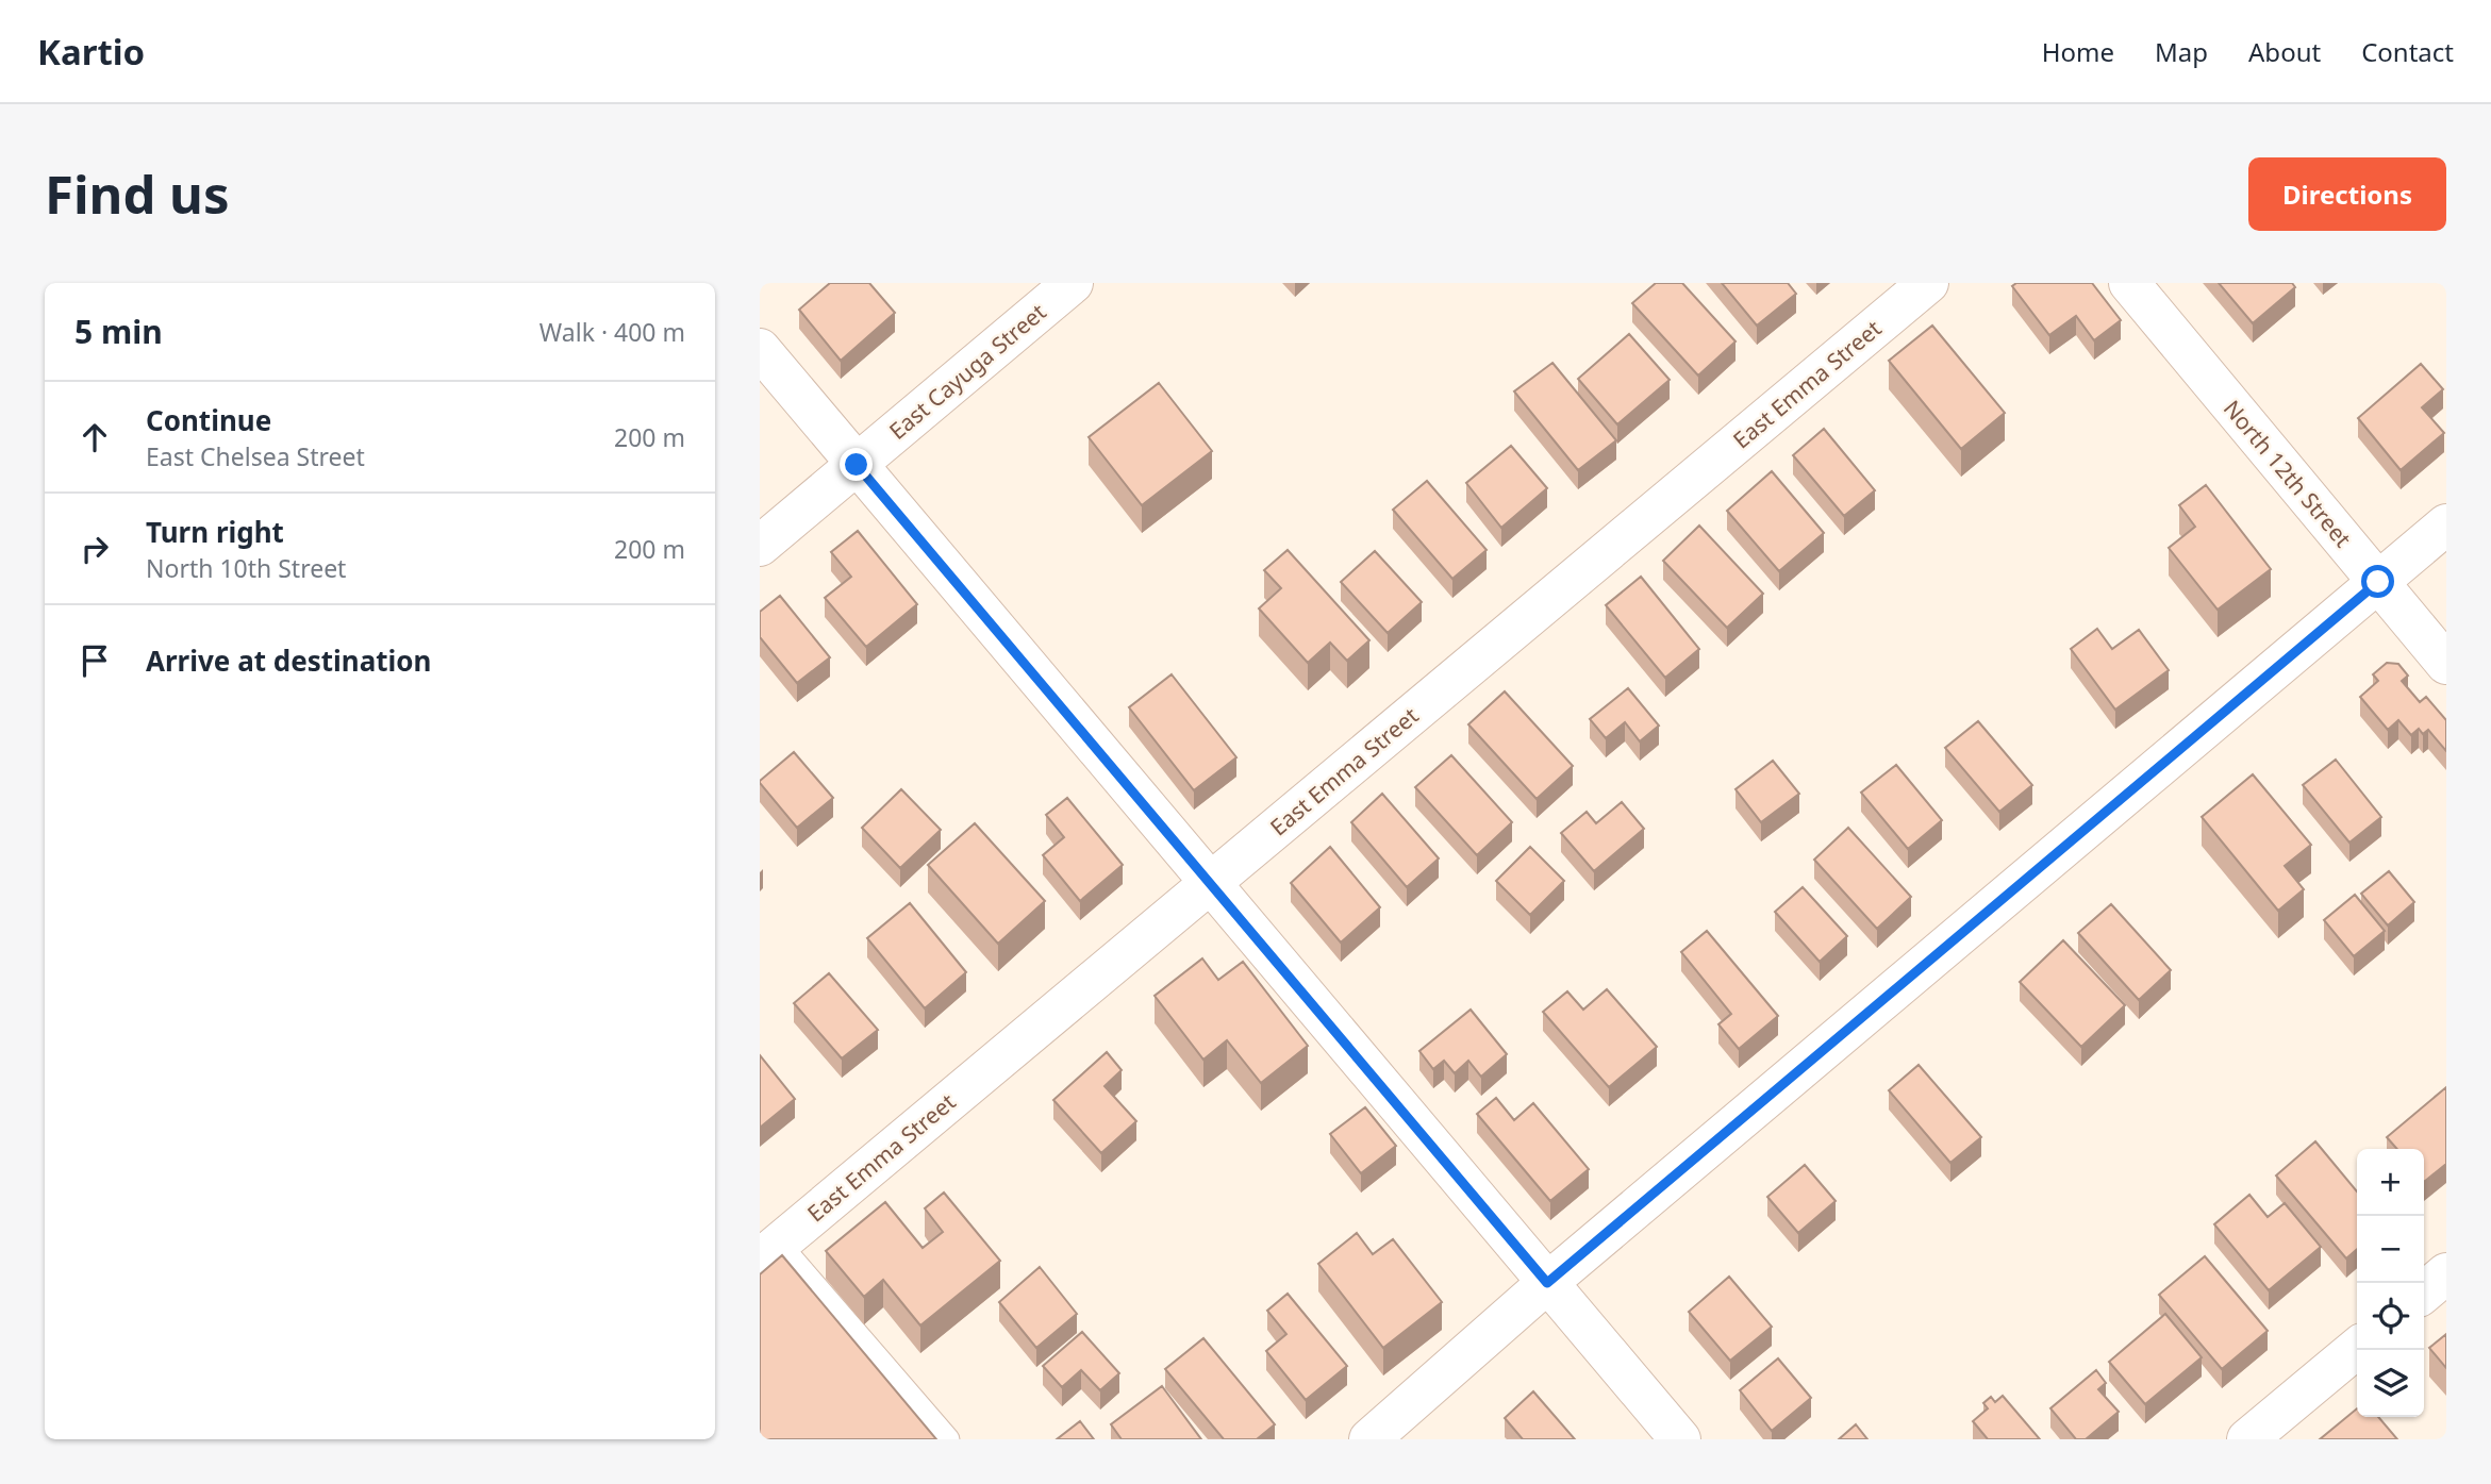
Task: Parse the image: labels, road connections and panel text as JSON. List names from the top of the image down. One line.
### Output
{"streets":{"street":["East Cayuga Street","East Emma Street","North 12th Street"]},"page":{"header":"Kartio","nav":["Home","Map","About","Contact"],"buttons":"Directions","title":"Find us","heading":["5 min","Walk · 400 m"],"list":[["Continue","East Chelsea Street","200 m"],["Turn right","North 10th Street","200 m"],"Arrive at destination"],"map_buttons":["+","−"]}}
